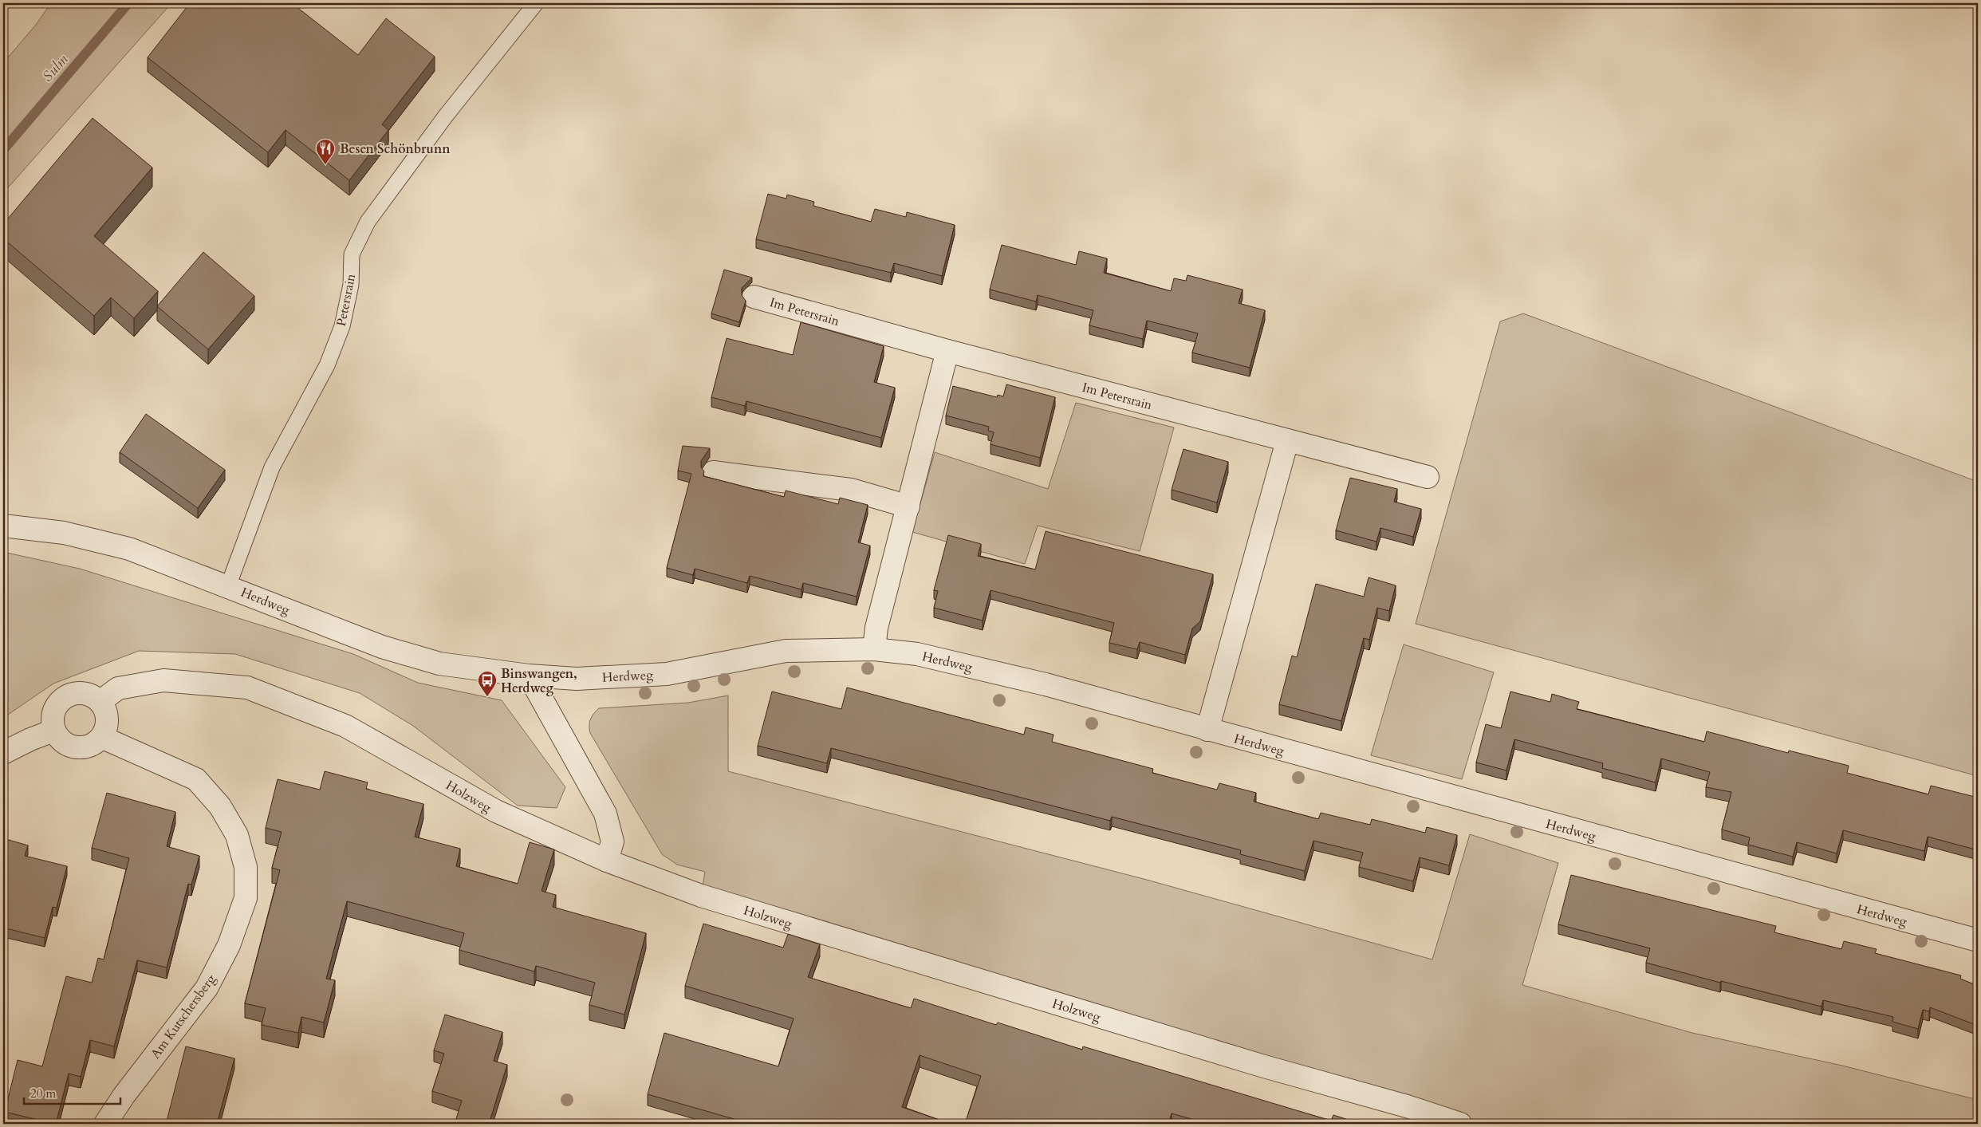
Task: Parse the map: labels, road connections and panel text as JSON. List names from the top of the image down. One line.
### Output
{"streets":{"street":["Im Petersrain","Herdweg","Holzweg","Am Kutschersberg"],"lane":["Petersrain"]},"crossings":[["Petersrain","Herdweg"],["Holzweg","Am Kutschersberg"]],"water":["Sulm"],"places":{"restaurant":["Besen Schönbrunn"],"bus stop":["Binswangen, Herdweg"]},"scale_bar":"20 m"}
